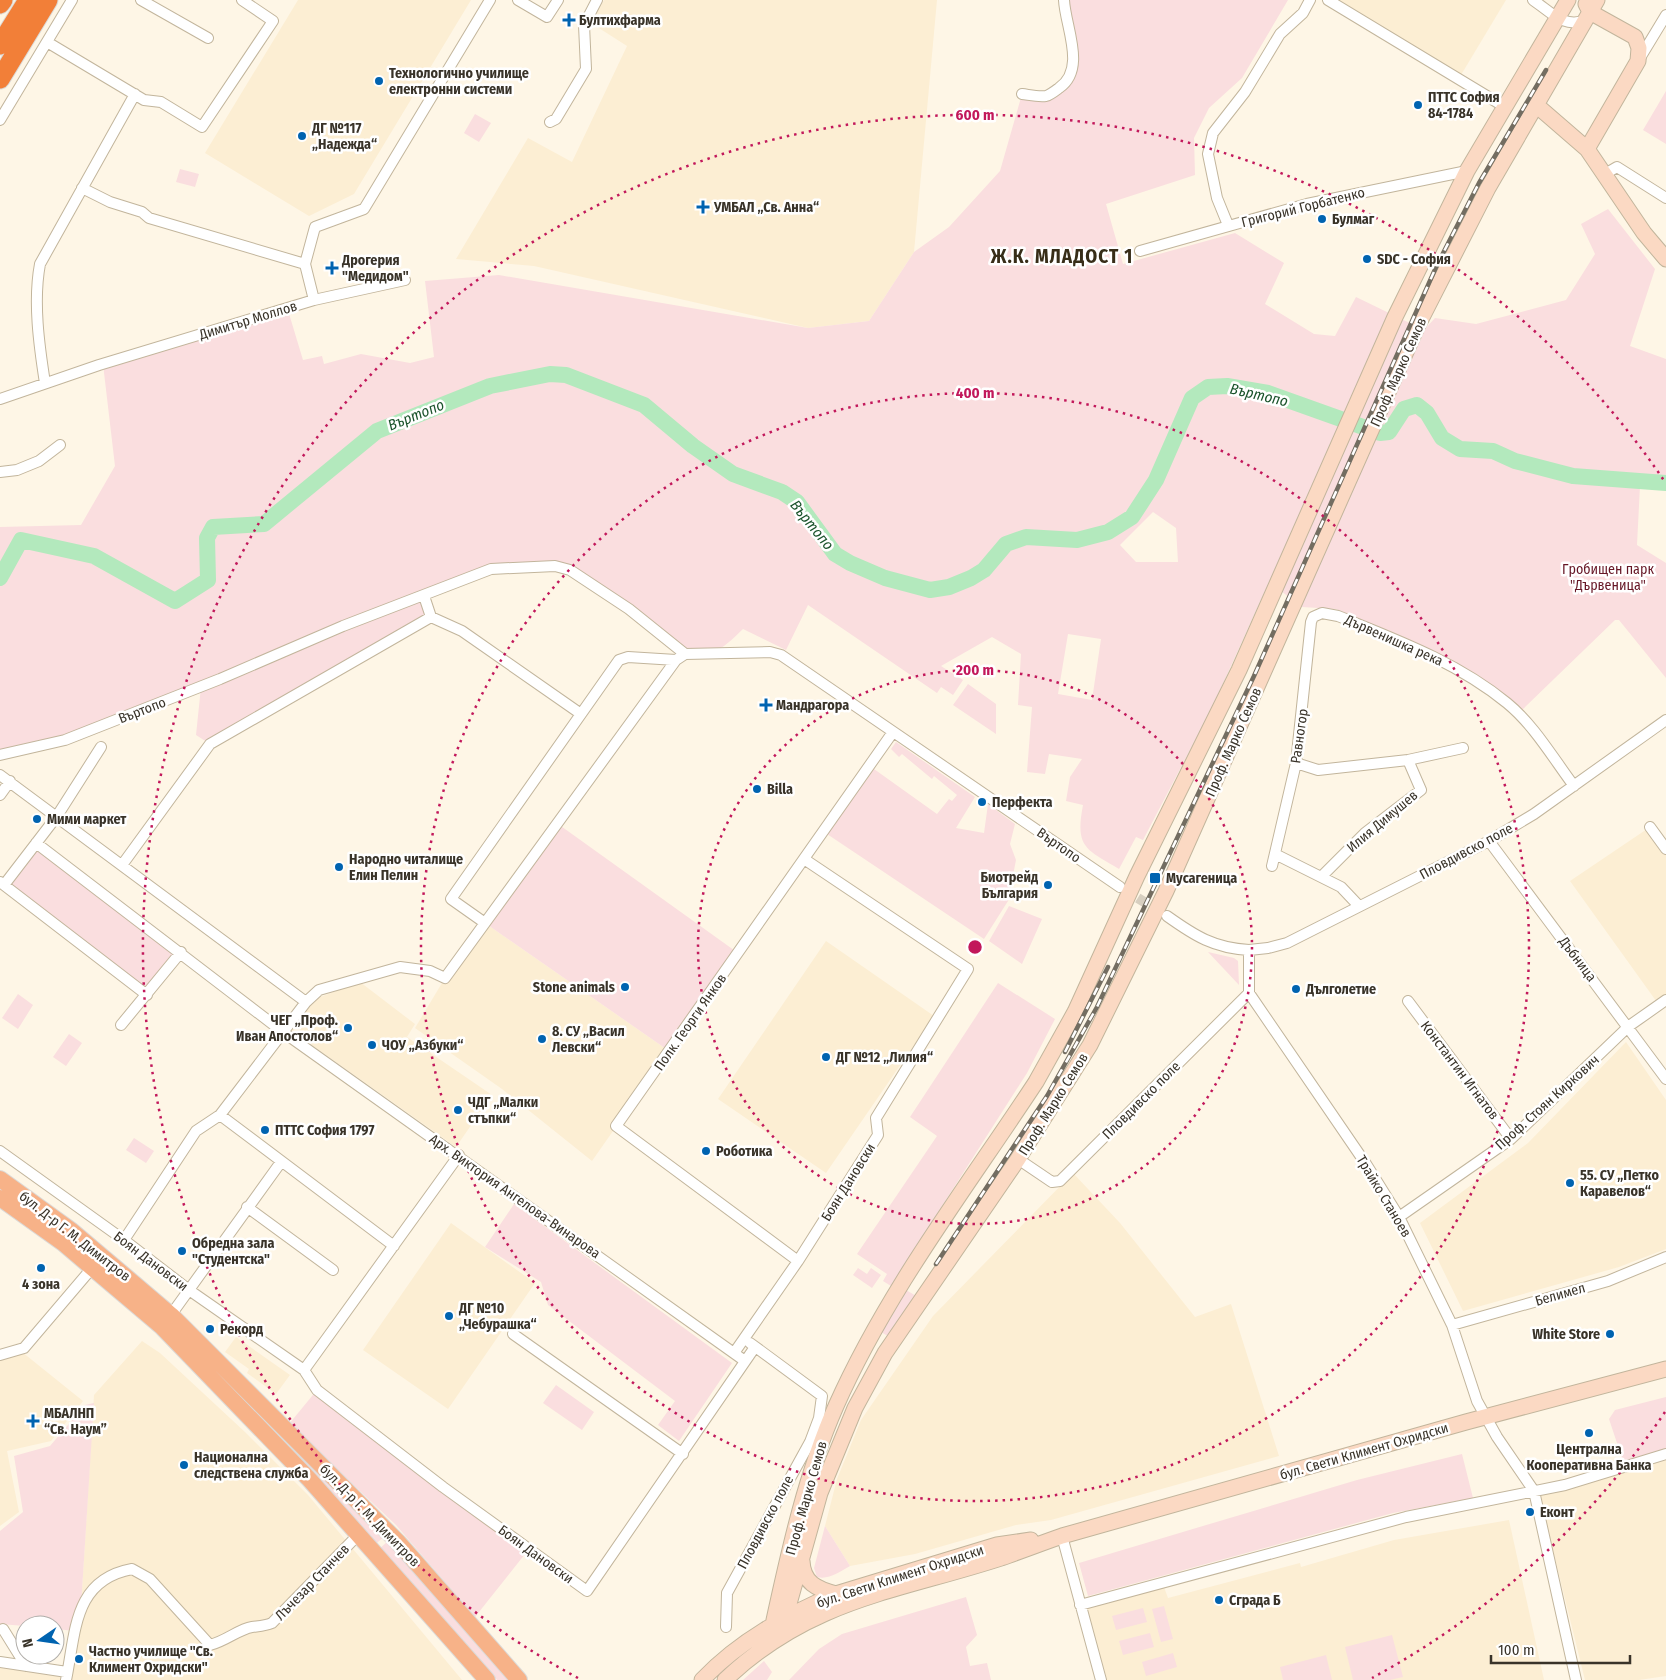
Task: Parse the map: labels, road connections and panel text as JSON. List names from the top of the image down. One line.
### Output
{"streets":{"main road":["Проф. Марко Семов","бул. Д-р Г. М. Димитров","бул. Свети Климент Охридски"],"street":["Григорий Горбатенко","Димитър Моллов","Дървенишка река","Въртопо","Равногор","Илия Димушев","Пловдивско поле","Дъбница","Полк. Георги Янков","Константин Игнатов","Проф. Стоян Киркович","Боян Дановски","Арх. Виктория Ангелова-Винарова","Трайко Станоев","Белимел","Лъчезар Станчев"]},"crossings":[["Григорий Горбатенко","Проф. Марко Семов"],["Проф. Марко Семов","Пловдивско поле"],["Проф. Марко Семов","бул. Свети Климент Охридски"],["Дървенишка река","Равногор"],["Дървенишка река","Пловдивско поле"],["Въртопо","Полк. Георги Янков"],["Пловдивско поле","Дъбница"],["Пловдивско поле","Боян Дановски"],["Пловдивско поле","Трайко Станоев"],["Дъбница","Проф. Стоян Киркович"],["Полк. Георги Янков","Боян Дановски"],["Константин Игнатов","Проф. Стоян Киркович"],["Проф. Стоян Киркович","Трайко Станоев"],["Боян Дановски","Арх. Виктория Ангелова-Винарова"],["Трайко Станоев","Белимел"],["Трайко Станоев","бул. Свети Климент Охридски"],["бул. Д-р Г. М. Димитров","Лъчезар Станчев"]],"districts":["Ж.К. МЛАДОСТ 1"],"water":["Въртопо"],"parks":["Гробищен парк \"Дървеница\""],"places":{"health":["Бултихфарма","УМБАЛ „Св. Анна“","Дрогерия \"Медидом\"","Мандрагора","MБАЛНП “Св. Наум”"],"other":["Технологично училище електронни системи","ПТТС София 84-1784","ДГ №117 „Надежда“","Булмаг","SDC - София","Billa","Перфекта","Мими маркет","Народно читалище Елин Пелин","Биотрейд България","Stone animals","Дълголетие","ЧЕГ „Проф. Иван Апостолов“","8. СУ „Васил Левски“","ЧОУ „Азбуки“","ДГ №12 „Лилия“","ЧДГ „Малки стъпки“","ПТТС София 1797","Роботика","55. СУ „Петко Каравелов“","Обредна зала \"Студентска\"","4 зона","ДГ №10 „Чебурашка“","Рекорд","White Store","Централна Кооперативна Банка","Национална следствена служба","Еконт","Сграда Б","Частно училище \"Св. Климент Охридски\""],"transit":["Мусагеница"]},"scale_bar":"100 m","north":"left","rings":["600 m","400 m","200 m"]}
